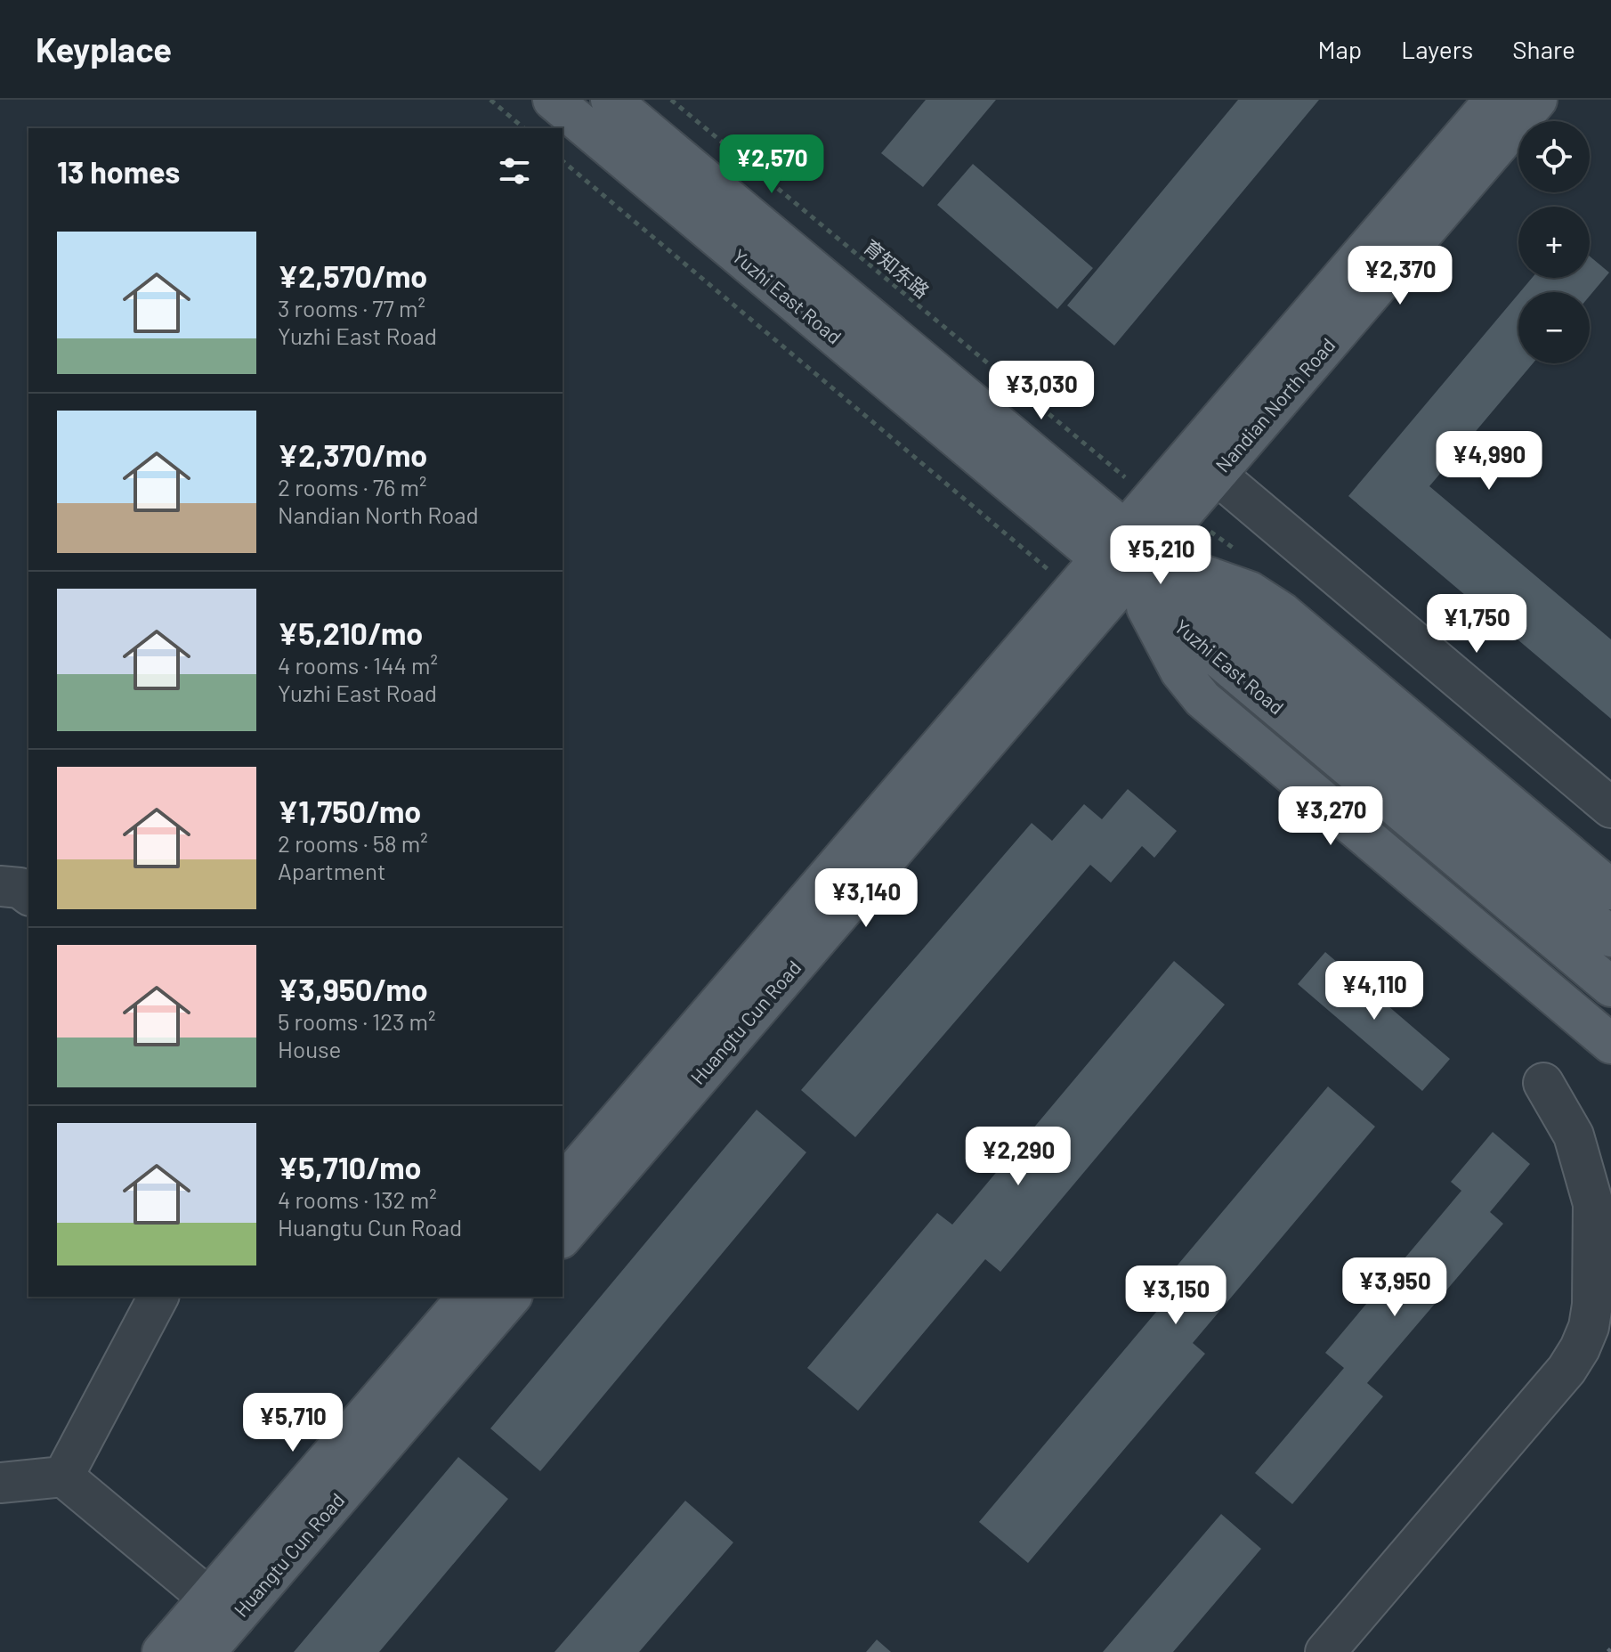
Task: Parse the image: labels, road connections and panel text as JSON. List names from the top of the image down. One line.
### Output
{"streets":{"main road":["Yuzhi East Road","Nandian North Road","Huangtu Cun Road"],"path":["育知东路"]},"crossings":[["Yuzhi East Road","Nandian North Road"],["Yuzhi East Road","Huangtu Cun Road"],["Nandian North Road","Huangtu Cun Road"]],"page":{"header":"Keyplace","nav":["Map","Layers","Share"],"map_buttons":["+","−"],"heading":"13 homes","price":["¥2,570","¥2,370","¥3,030","¥4,990","¥5,210","¥1,750","¥3,270","¥3,140","¥4,110","¥2,290","¥3,950","¥3,150","¥5,710"],"list":[{"name":"¥2,570/mo","note":"3 rooms · 77 m² · Yuzhi East Road"},{"name":"¥2,370/mo","note":"2 rooms · 76 m² · Nandian North Road"},{"name":"¥5,210/mo","note":"4 rooms · 144 m² · Yuzhi East Road"},{"name":"¥1,750/mo","note":"2 rooms · 58 m² · Apartment"},{"name":"¥3,950/mo","note":"5 rooms · 123 m² · House"},{"name":"¥5,710/mo","note":"4 rooms · 132 m² · Huangtu Cun Road"}]}}
